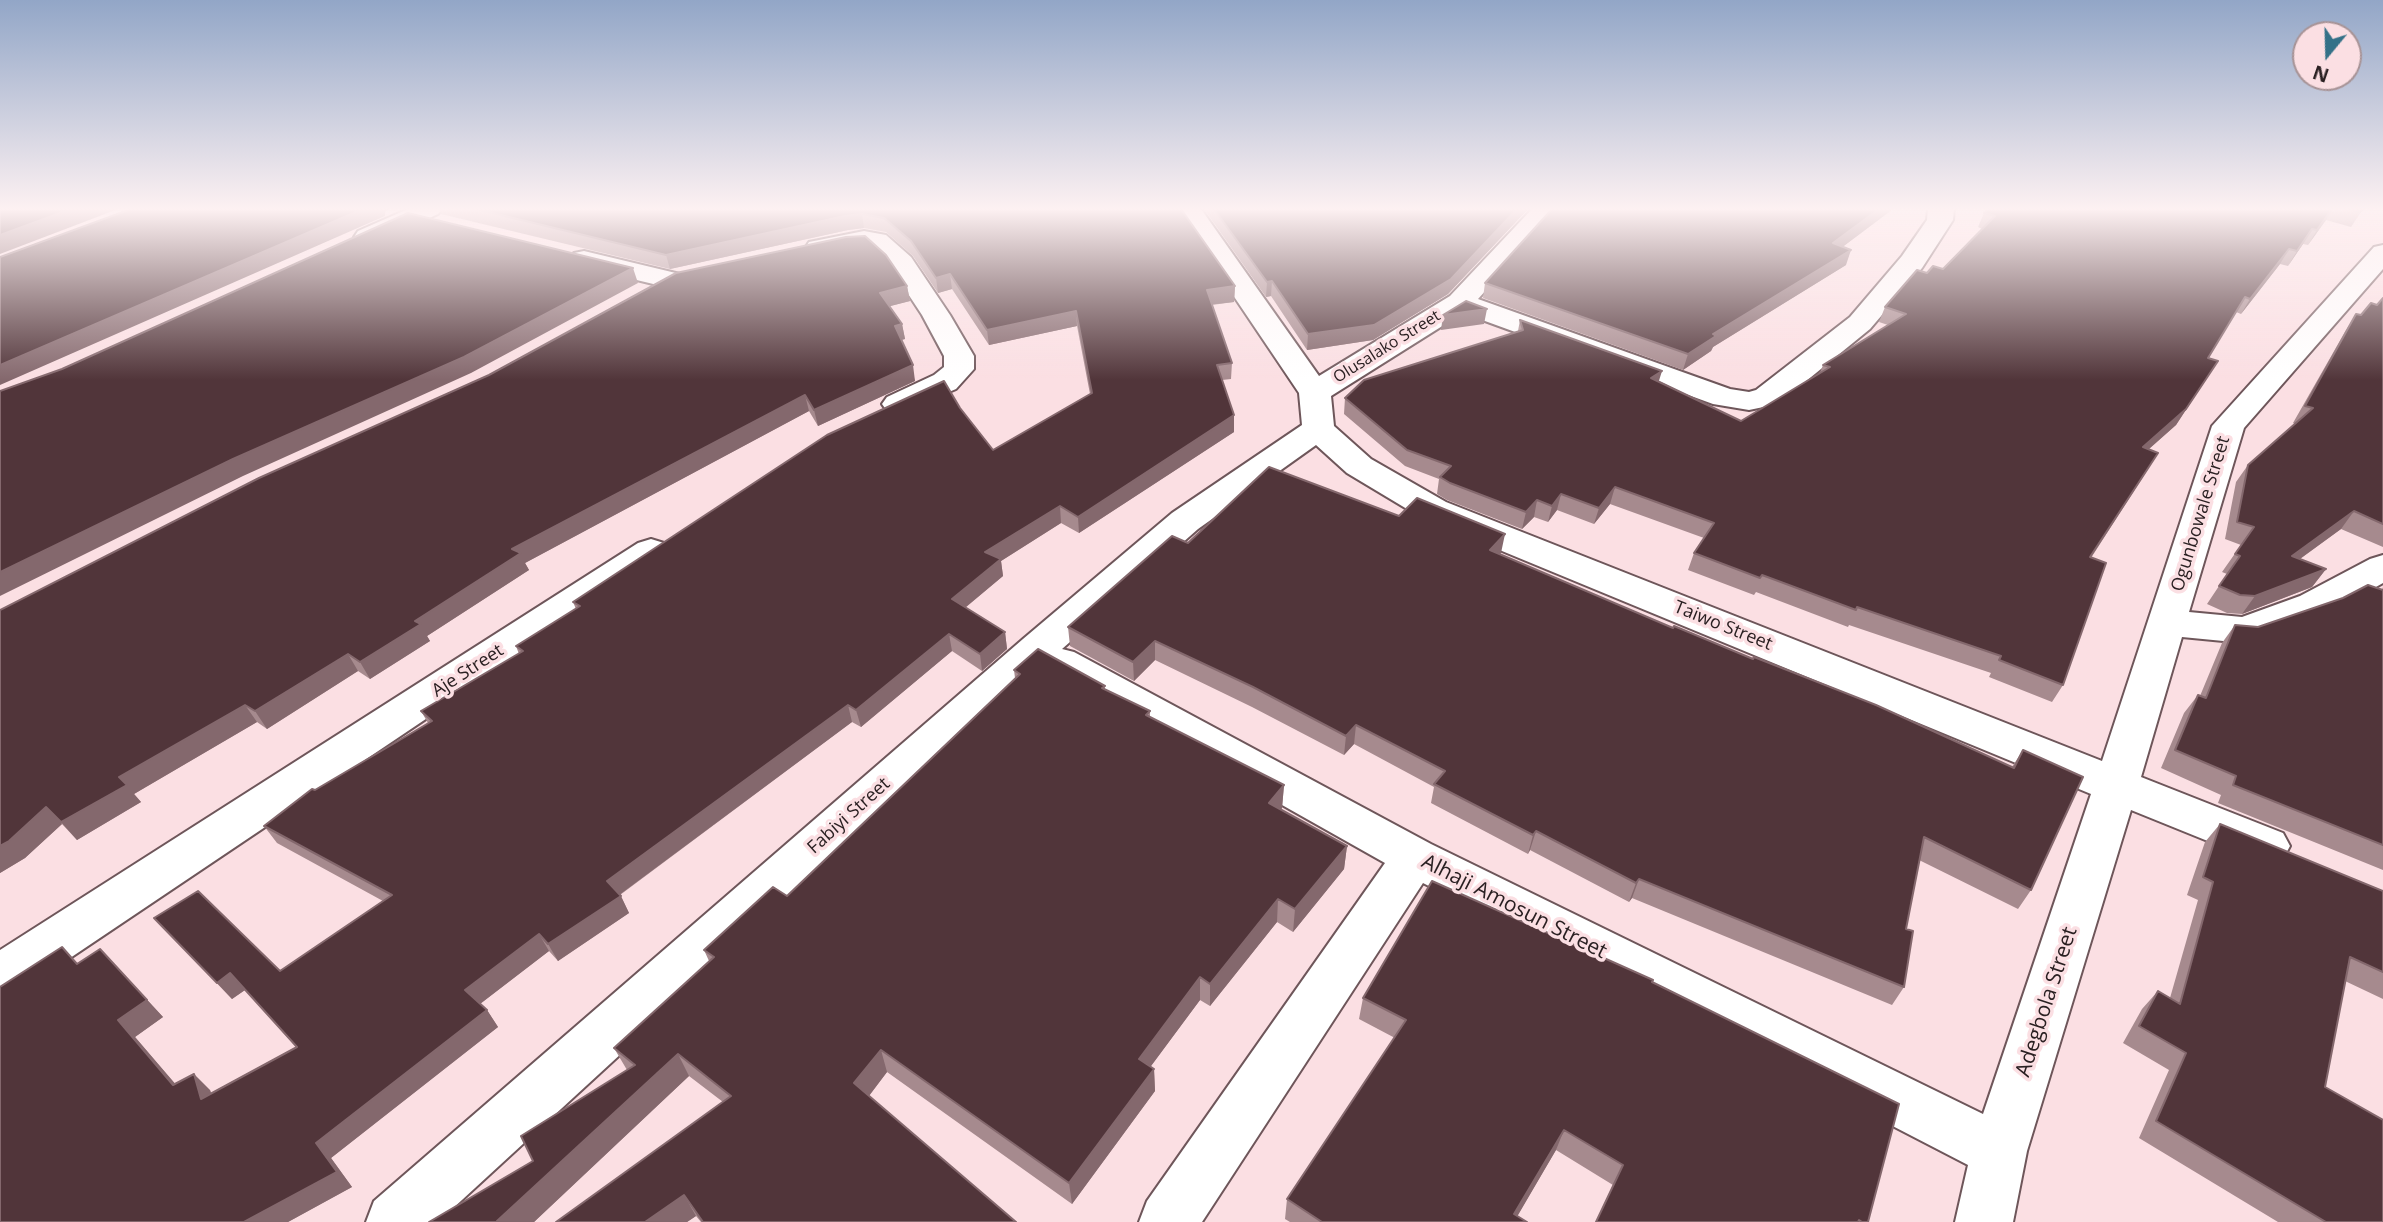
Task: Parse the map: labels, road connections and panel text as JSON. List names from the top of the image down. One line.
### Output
{"streets":{"street":["Olusalako Street","Ogunbowale Street","Taiwo Street","Aje Street","Fabiyi Street","Alhaji Amosun Street","Adegbola Street"]},"crossings":[["Olusalako Street","Taiwo Street"],["Olusalako Street","Fabiyi Street"],["Ogunbowale Street","Taiwo Street"],["Ogunbowale Street","Adegbola Street"],["Taiwo Street","Fabiyi Street"],["Taiwo Street","Adegbola Street"],["Fabiyi Street","Alhaji Amosun Street"],["Alhaji Amosun Street","Adegbola Street"]],"north":"bottom"}
